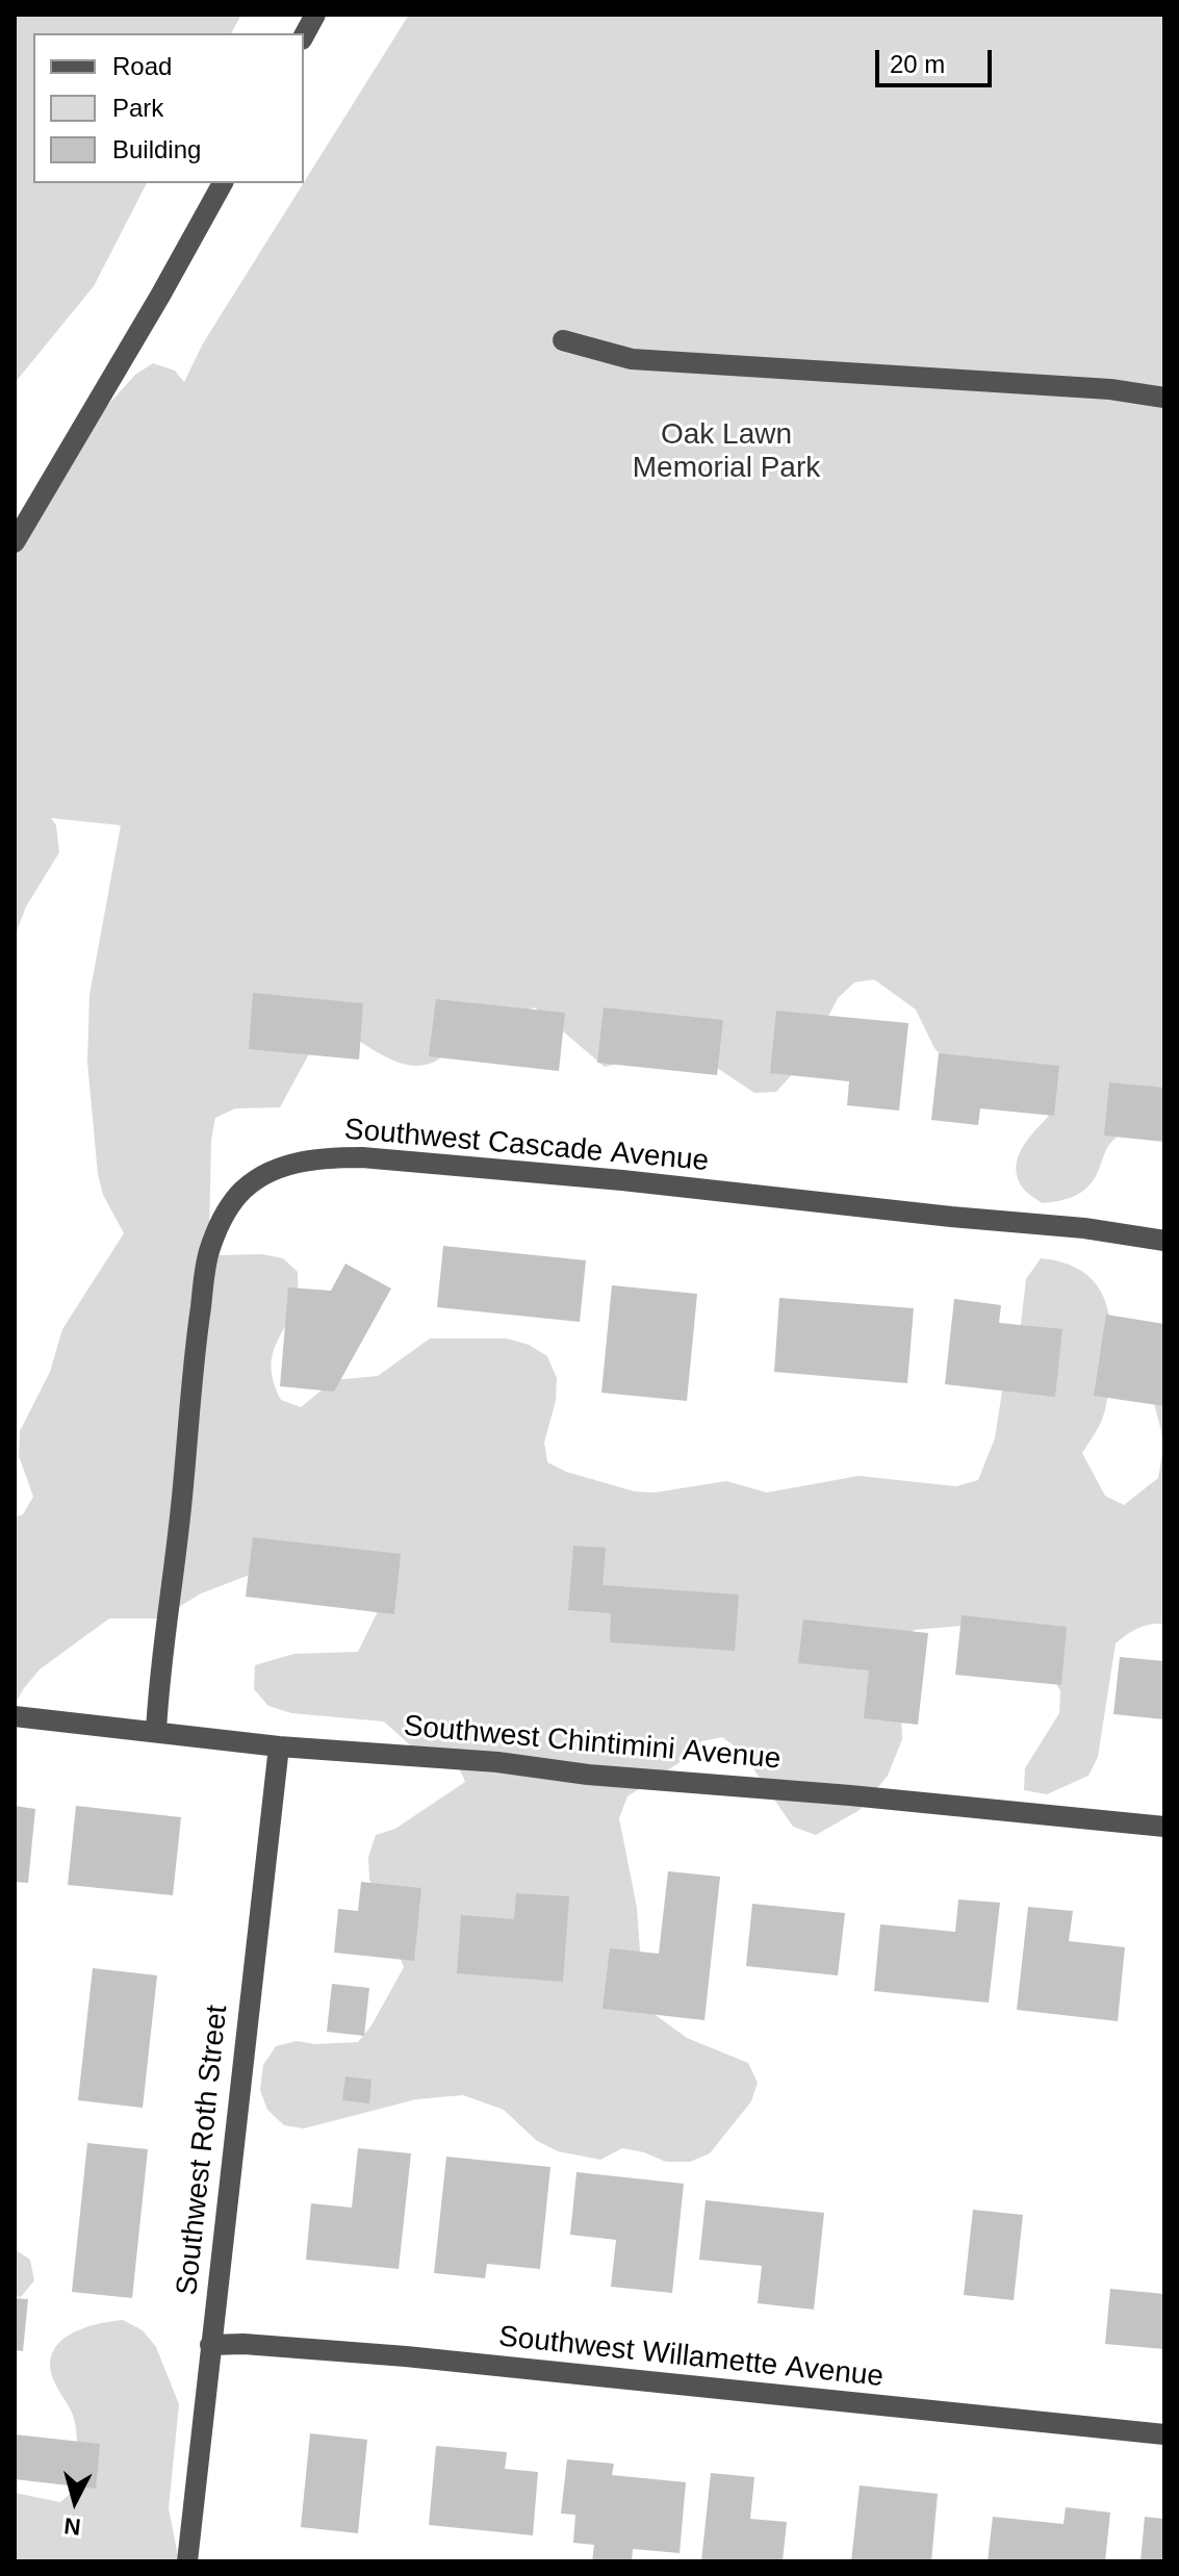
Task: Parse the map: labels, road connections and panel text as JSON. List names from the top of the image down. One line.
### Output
{"streets":{"street":["Southwest Cascade Avenue","Southwest Chintimini Avenue","Southwest Roth Street","Southwest Willamette Avenue"]},"crossings":[["Southwest Cascade Avenue","Southwest Chintimini Avenue"],["Southwest Chintimini Avenue","Southwest Roth Street"],["Southwest Roth Street","Southwest Willamette Avenue"]],"parks":["Oak Lawn Memorial Park"],"legend":["Road","Park","Building"],"scale_bar":"20 m","north":"bottom"}
